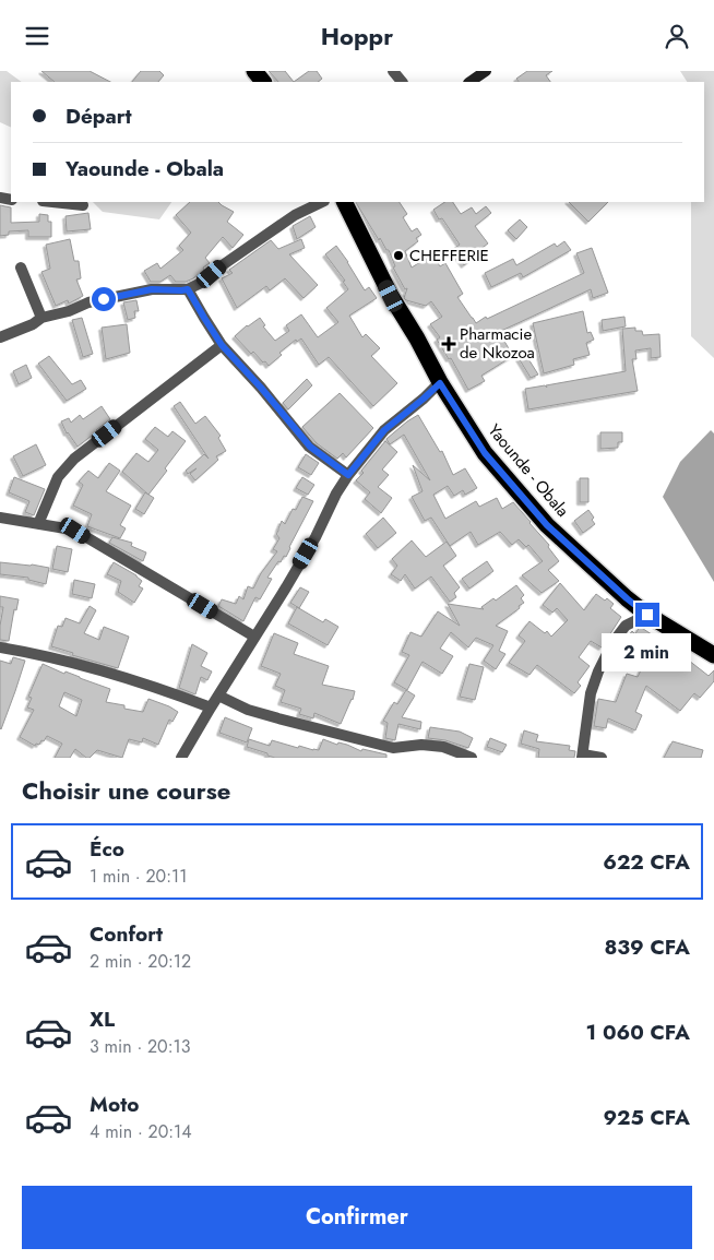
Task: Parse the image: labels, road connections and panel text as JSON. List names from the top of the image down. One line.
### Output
{"streets":{"highway":["Yaounde - Obala"]},"places":{"other":["CHEFFERIE"],"health":["Pharmacie de Nkozoa"]},"page":{"header":"Hoppr","banner":["Départ","Yaounde - Obala"],"bubble":"2 min","heading":"Choisir une course","list":[{"name":"Éco","note":"1 min · 20:11","value":"622 CFA"},{"name":"Confort","note":"2 min · 20:12","value":"839 CFA"},{"name":"XL","note":"3 min · 20:13","value":"1 060 CFA"},{"name":"Moto","note":"4 min · 20:14","value":"925 CFA"}],"buttons":"Confirmer"}}
